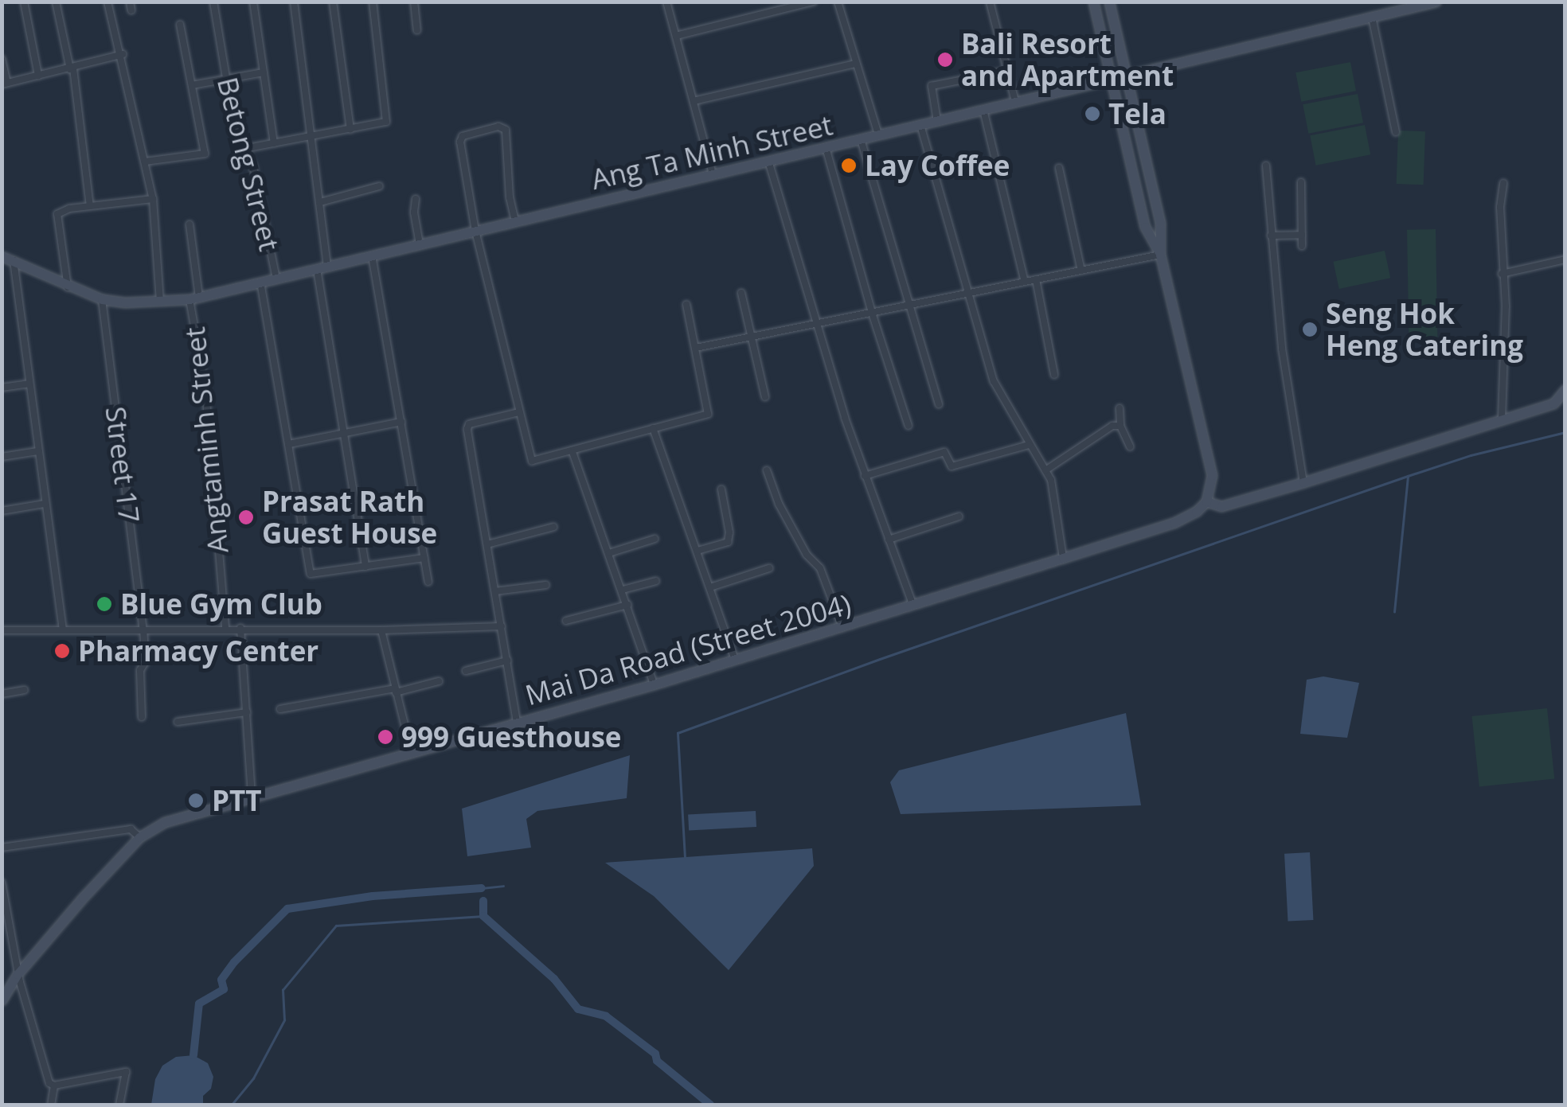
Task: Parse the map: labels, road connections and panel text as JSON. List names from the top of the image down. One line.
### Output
{"streets":{"main road":["Ang Ta Minh Street","Mai Da Road (Street 2004)"],"street":["Betong Street","Angtaminh Street","Street 17"]},"crossings":[["Ang Ta Minh Street","Betong Street"],["Ang Ta Minh Street","Angtaminh Street"],["Ang Ta Minh Street","Street 17"]],"places":["Bali Resort and Apartment","Tela","Lay Coffee","Seng Hok Heng Catering","Prasat Rath Guest House","Blue Gym Club","Pharmacy Center","999 Guesthouse","PTT"]}
